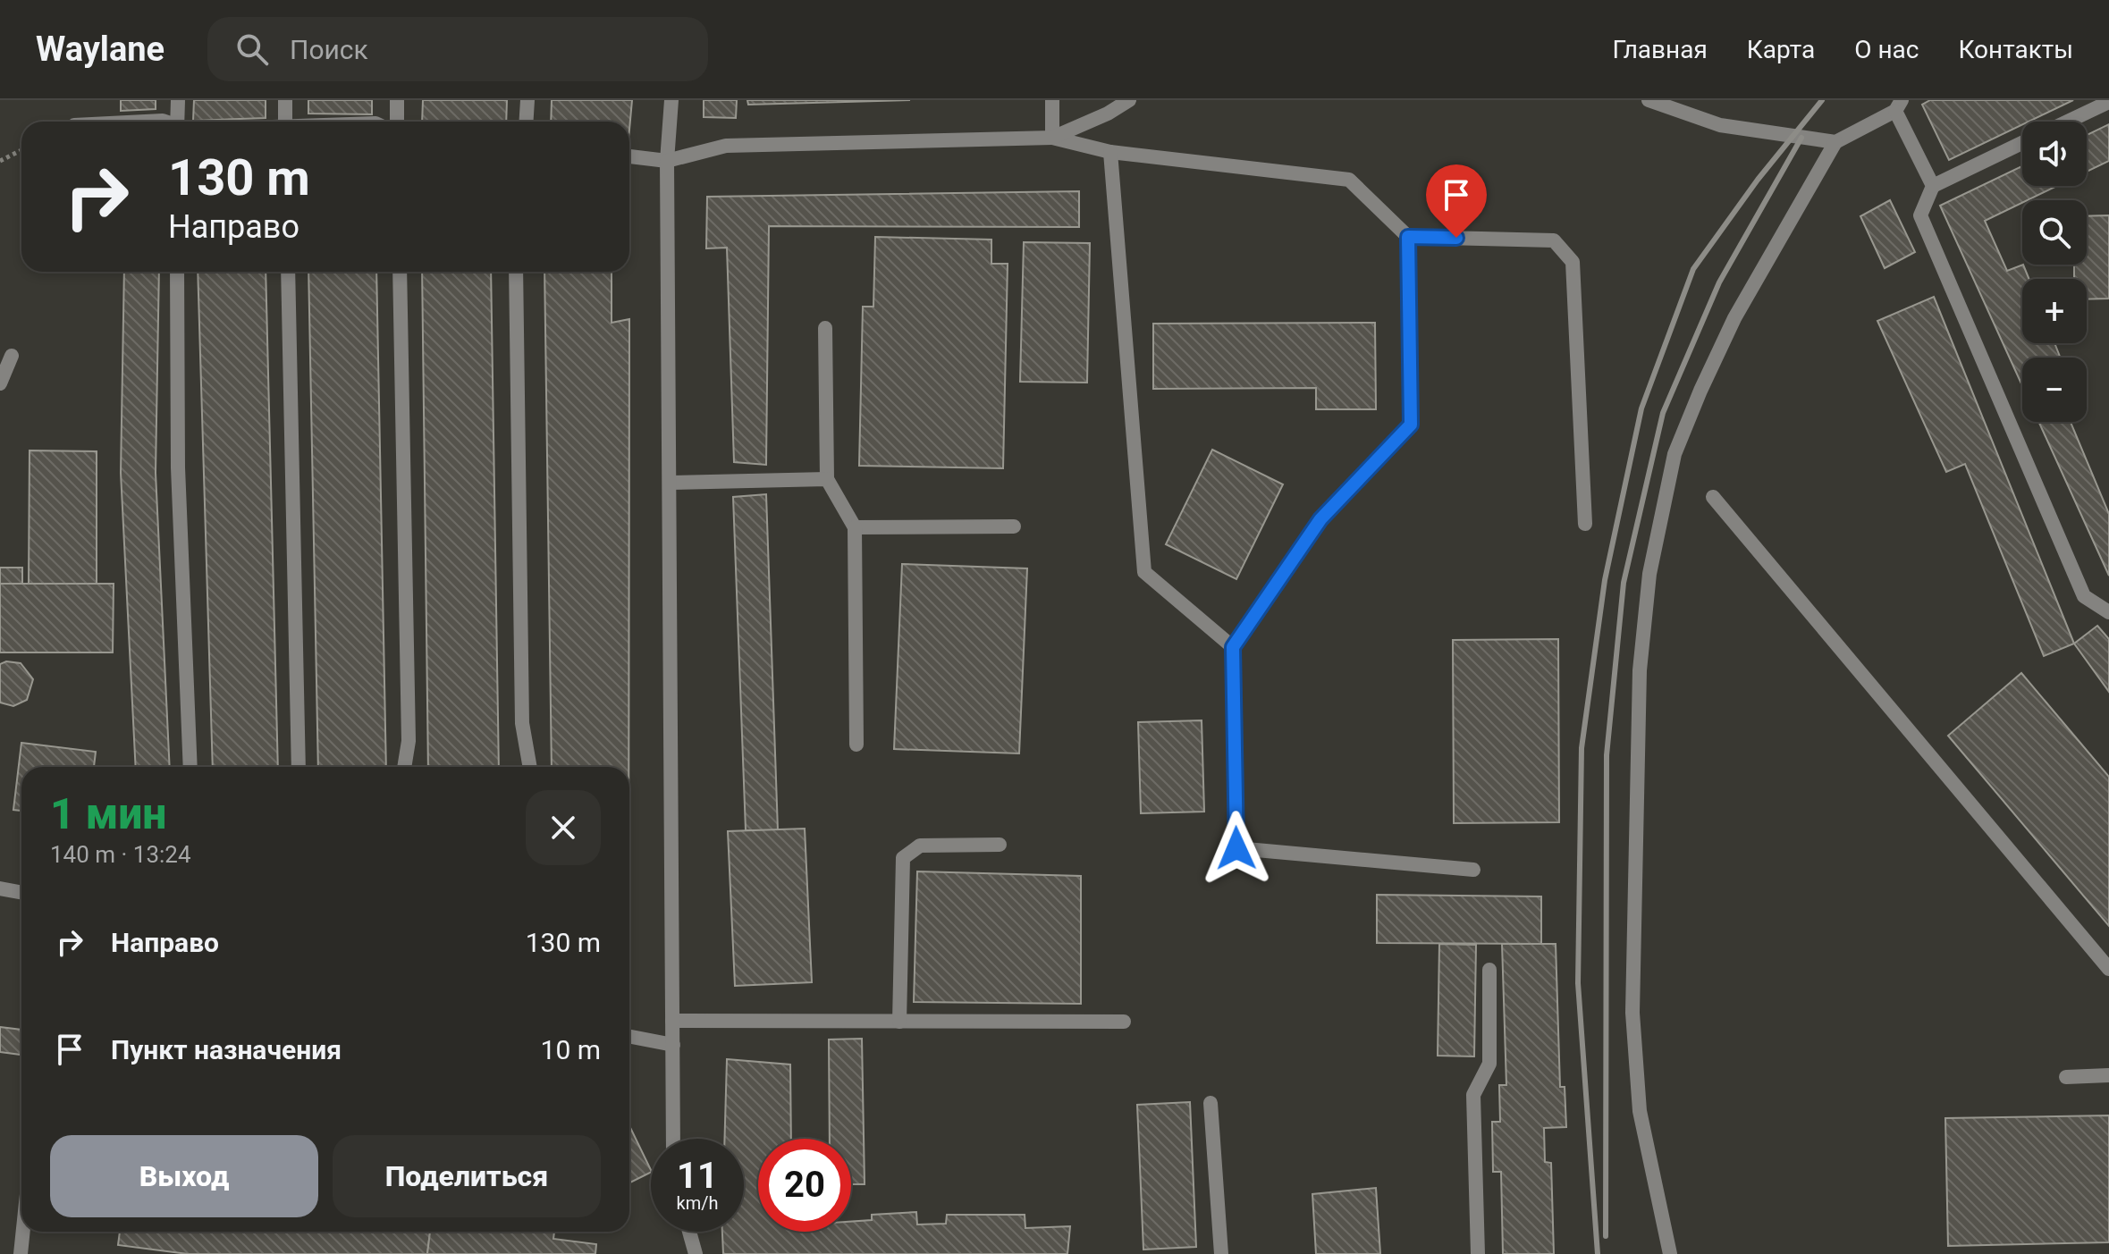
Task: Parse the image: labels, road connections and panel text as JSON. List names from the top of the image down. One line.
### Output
{"page":{"header":"Waylane","search":"Поиск","nav":["Главная","Карта","О нас","Контакты"],"map_buttons":["+","−"],"turn":["130 m","Направо"],"heading":["1 мин","140 m · 13:24"],"list":[{"name":"Направо","value":"130 m"},{"name":"Пункт назначения","value":"10 m"}],"buttons":["Выход","Поделиться"],"speed":"11 km/h","limit":"20"}}
